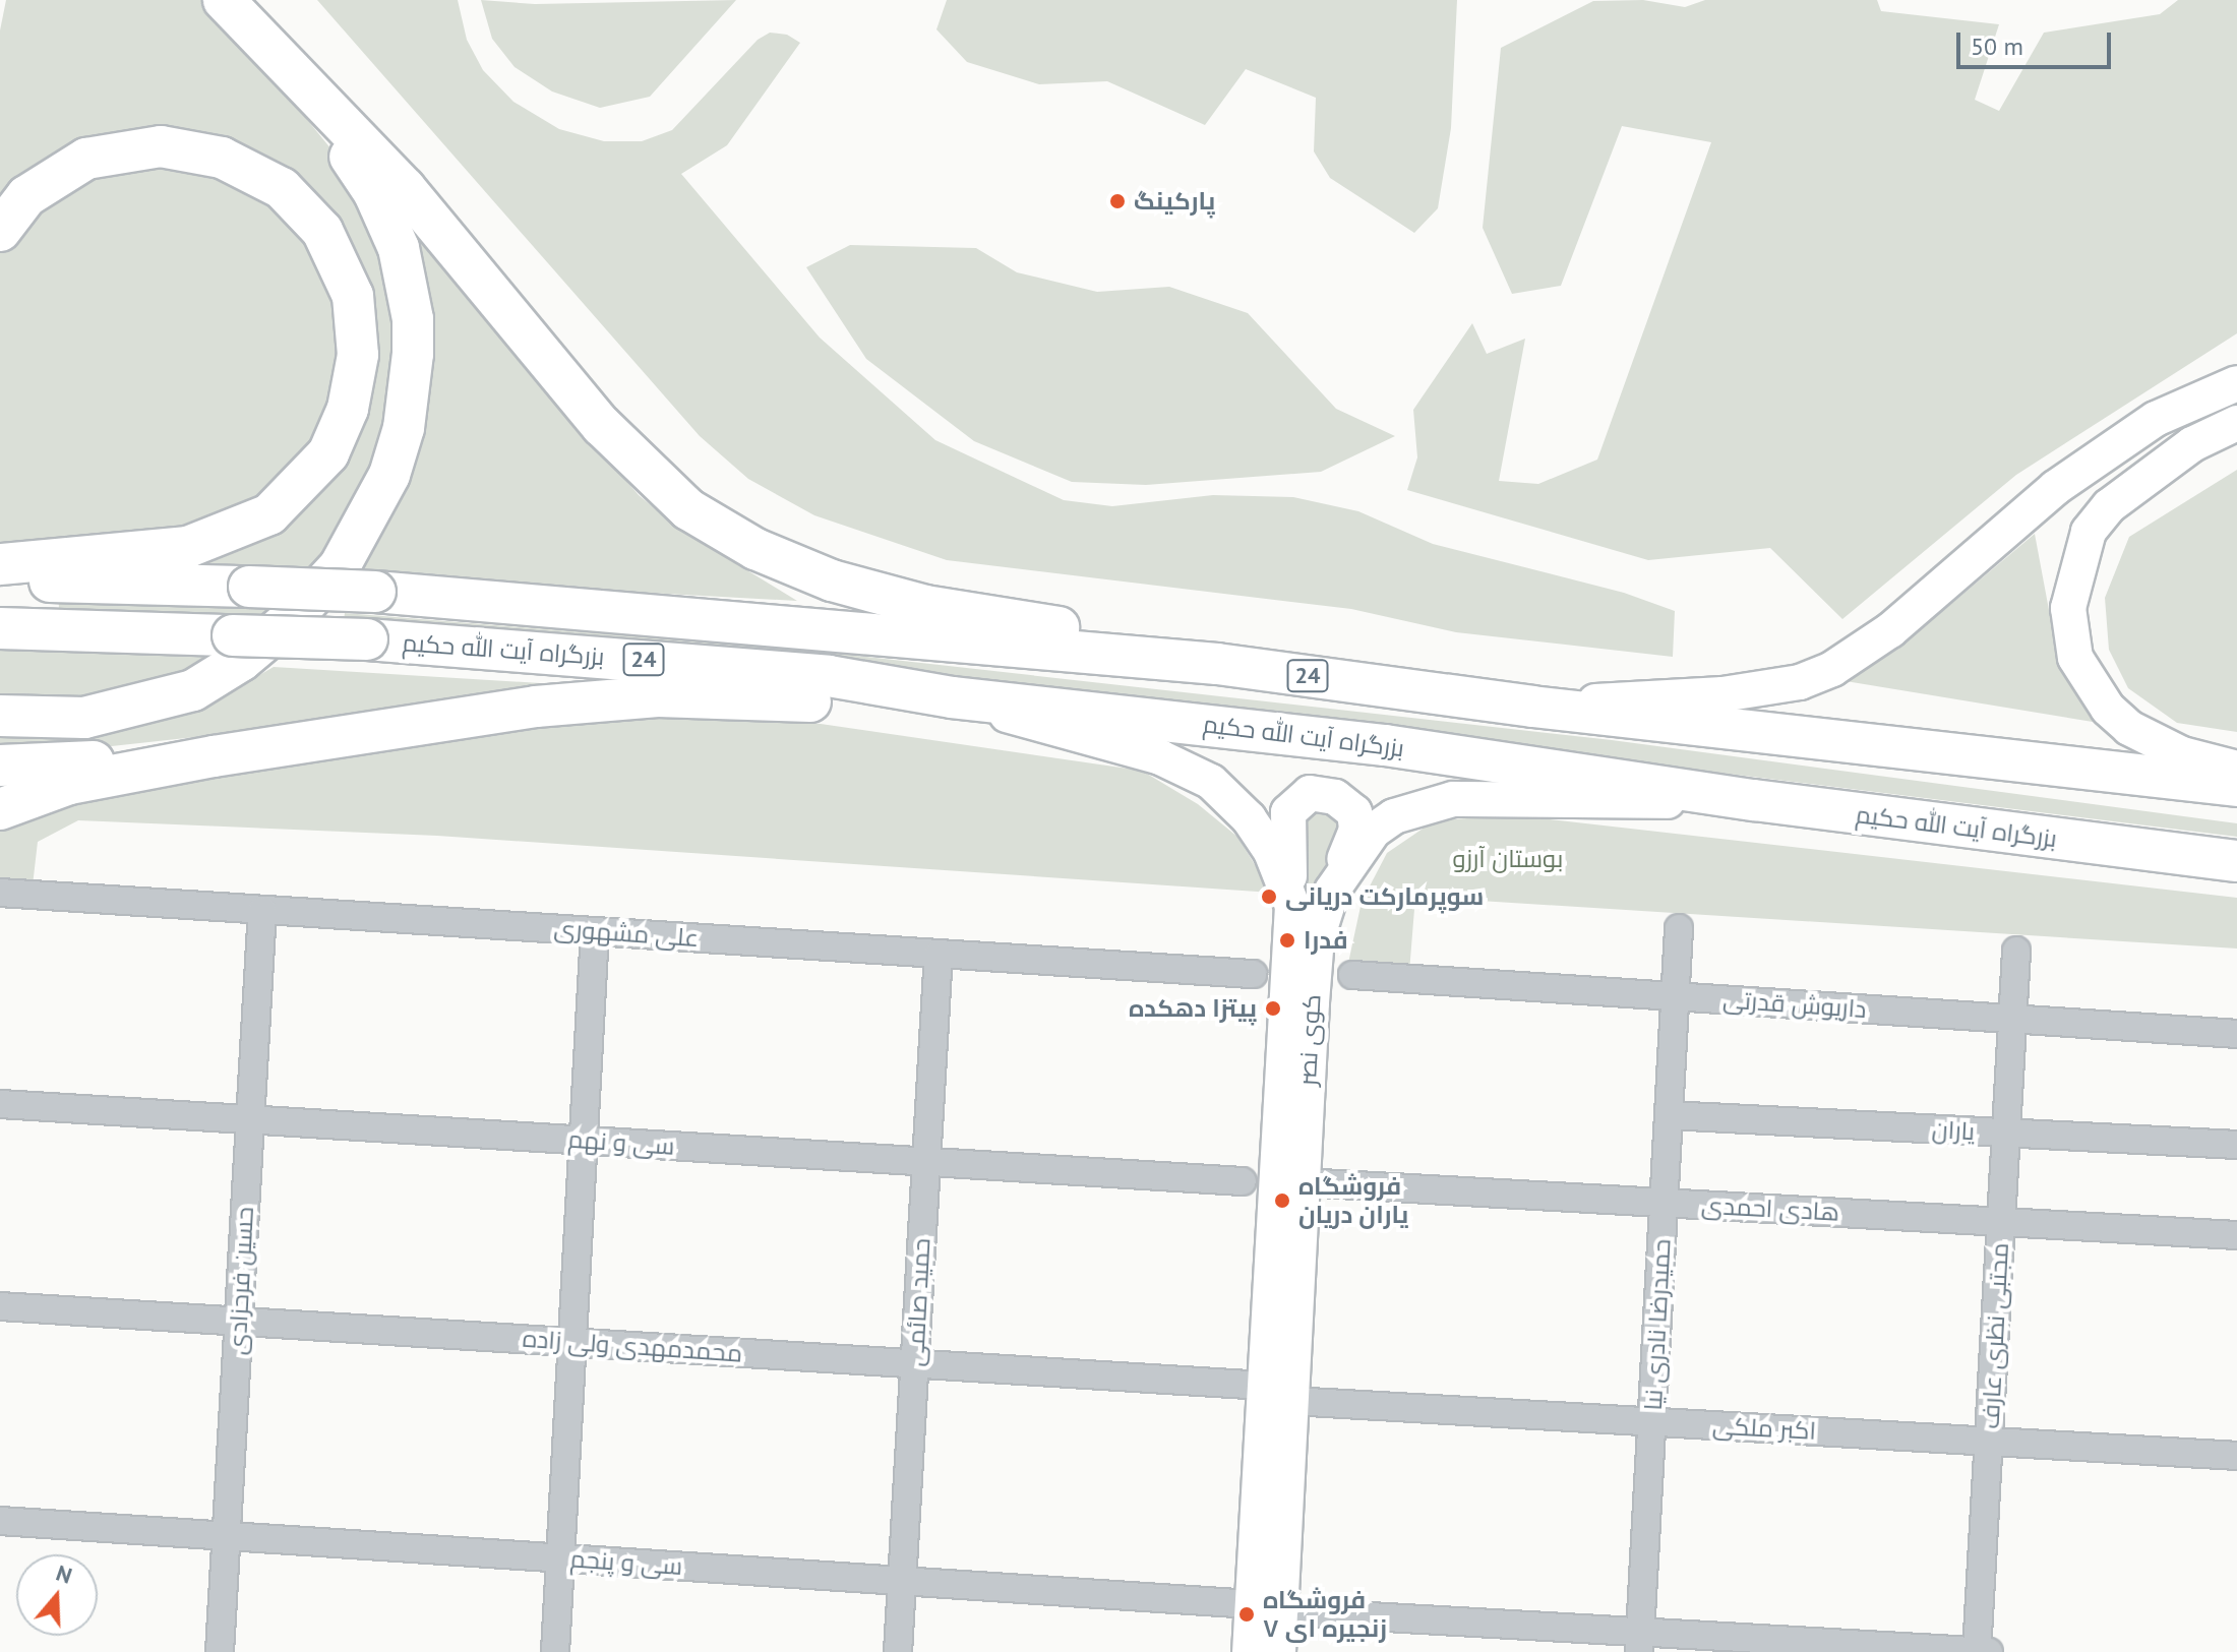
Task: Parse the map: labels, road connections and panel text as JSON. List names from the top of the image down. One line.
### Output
{"streets":{"highway":["بزرگراه آیت الله حکیم","24"],"main road":["کوی نصر"],"street":["علی مشهوری","داریوش قدرتی","یاران","سی و نهم","هادی احمدی","حسین فرحزادی","حمید صائمی","حمیدرضا نادری نیا","مجتبی نظری عارف","محمدمهدی ولی زاده","اکبر ملکی","سی و پنجم"]},"crossings":[["بزرگراه آیت الله حکیم","کوی نصر"],["علی مشهوری","حسین فرحزادی"],["علی مشهوری","حمید صائمی"],["داریوش قدرتی","حمیدرضا نادری نیا"],["داریوش قدرتی","مجتبی نظری عارف"],["کوی نصر","هادی احمدی"],["کوی نصر","محمدمهدی ولی زاده"],["کوی نصر","اکبر ملکی"],["کوی نصر","سی و پنجم"],["یاران","حمیدرضا نادری نیا"],["یاران","مجتبی نظری عارف"],["سی و نهم","حسین فرحزادی"],["سی و نهم","حمید صائمی"],["هادی احمدی","حمیدرضا نادری نیا"],["هادی احمدی","مجتبی نظری عارف"],["حسین فرحزادی","محمدمهدی ولی زاده"],["حسین فرحزادی","سی و پنجم"],["حمید صائمی","محمدمهدی ولی زاده"],["حمید صائمی","سی و پنجم"],["حمیدرضا نادری نیا","اکبر ملکی"],["حمیدرضا نادری نیا","سی و پنجم"],["مجتبی نظری عارف","اکبر ملکی"],["مجتبی نظری عارف","سی و پنجم"],["محمدمهدی ولی زاده","اکبر ملکی"]],"parks":["بوستان آرزو"],"places":["پارکینگ","سوپرمارکت دریانی","فدرا","پیتزا دهکده","فروشگاه یاران دریان","فروشگاه زنجیره ای ۷"],"scale_bar":"50 m","north":"top"}
